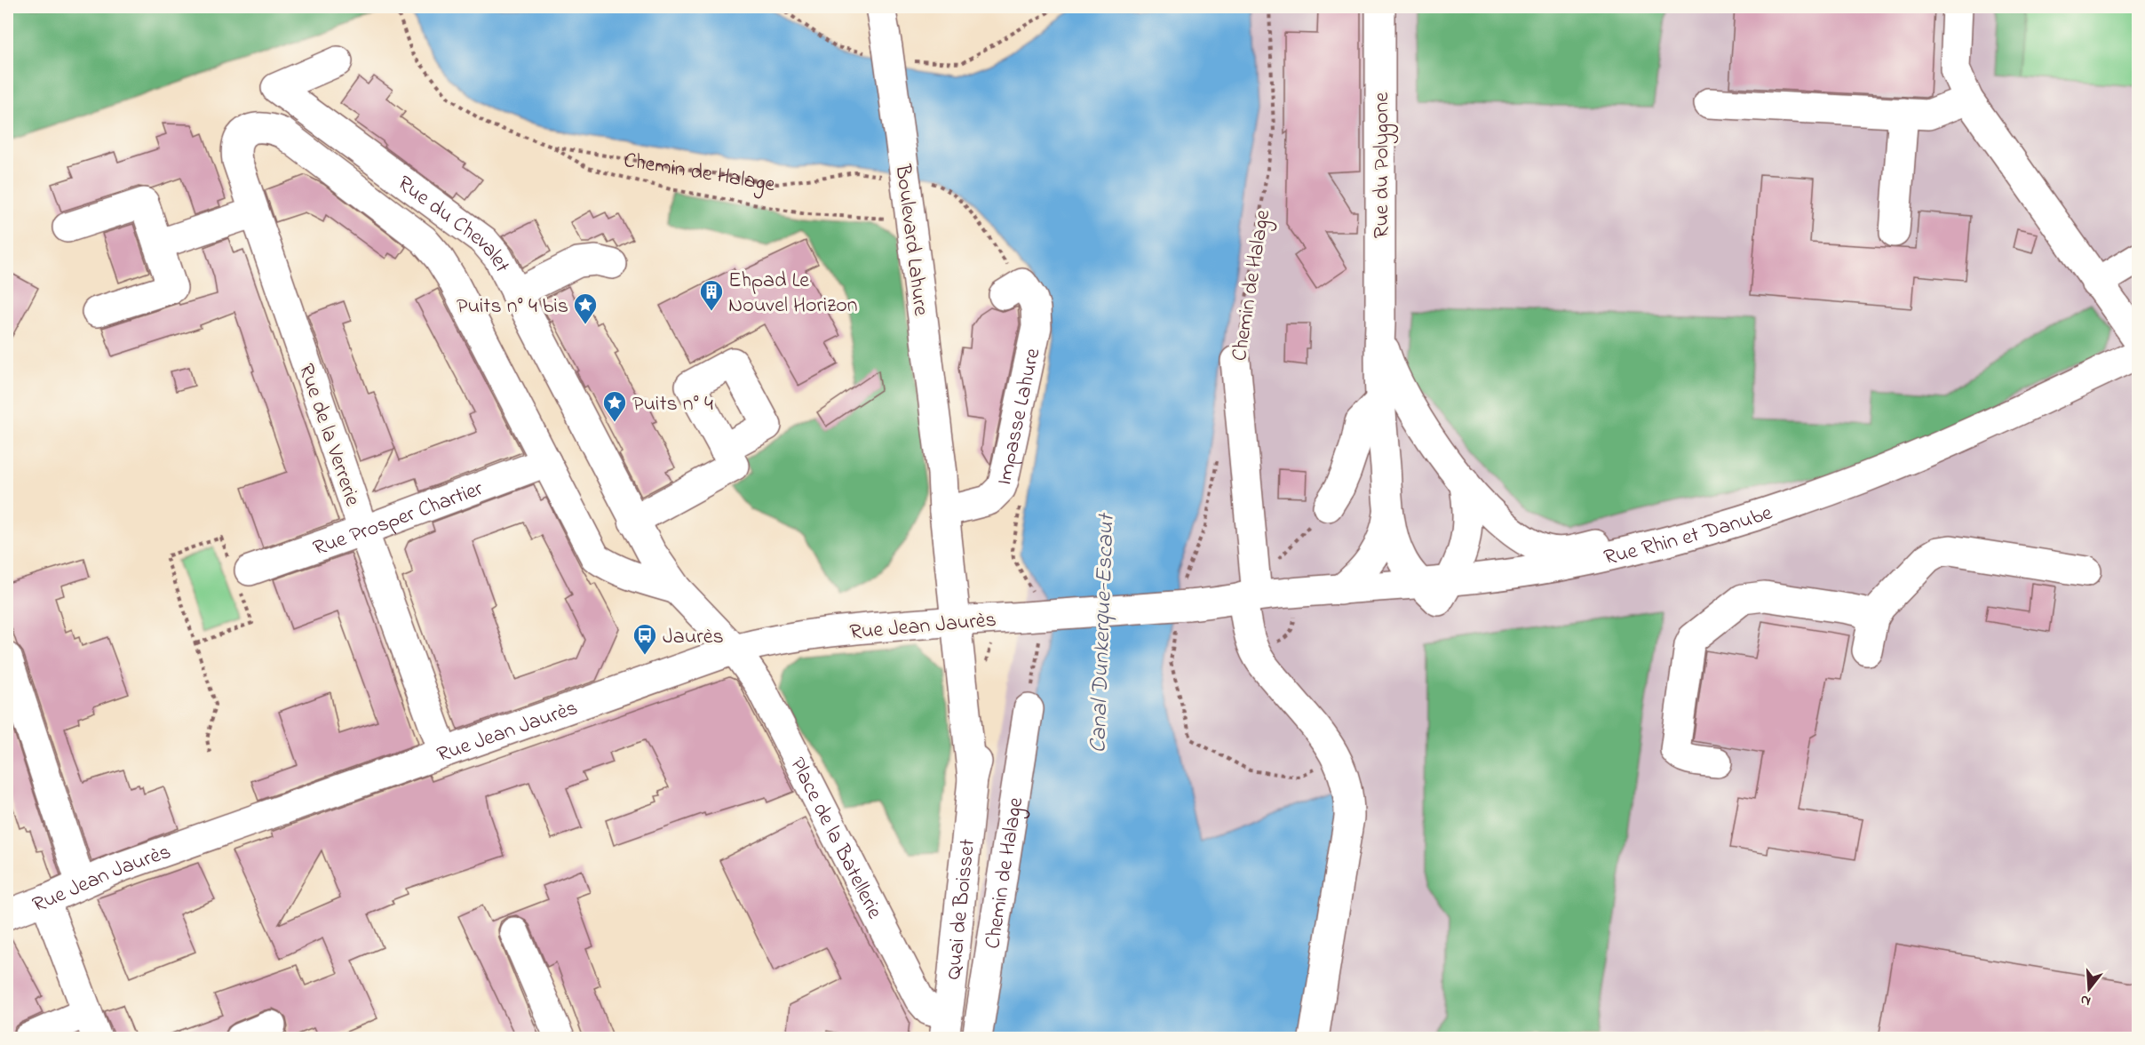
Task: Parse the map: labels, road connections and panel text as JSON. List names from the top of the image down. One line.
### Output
{"streets":{"street":["Rue du Polygone","Chemin de Halage","Rue du Chevalet","Boulevard Lahure","Impasse Lahure","Rue de la Verrerie","Rue Prosper Chartier","Rue Rhin et Danube","Rue Jean Jaurès","Place de la Batellerie","Quai de Boisset"]},"crossings":[["Rue du Polygone","Rue Rhin et Danube"],["Chemin de Halage","Boulevard Lahure"],["Chemin de Halage","Impasse Lahure"],["Chemin de Halage","Rue Rhin et Danube"],["Rue du Chevalet","Rue Jean Jaurès"],["Rue du Chevalet","Place de la Batellerie"],["Boulevard Lahure","Impasse Lahure"],["Boulevard Lahure","Rue Jean Jaurès"],["Boulevard Lahure","Quai de Boisset"],["Rue de la Verrerie","Rue Prosper Chartier"],["Rue de la Verrerie","Rue Jean Jaurès"],["Rue Rhin et Danube","Rue Jean Jaurès"],["Rue Jean Jaurès","Place de la Batellerie"],["Rue Jean Jaurès","Quai de Boisset"],["Place de la Batellerie","Quai de Boisset"]],"water":["Canal Dunkerque-Escaut"],"places":{"building":["Ehpad Le Nouvel Horizon"],"place":["Puits n° 4 bis","Puits n° 4"],"bus stop":["Jaurès"]},"north":"bottom"}
